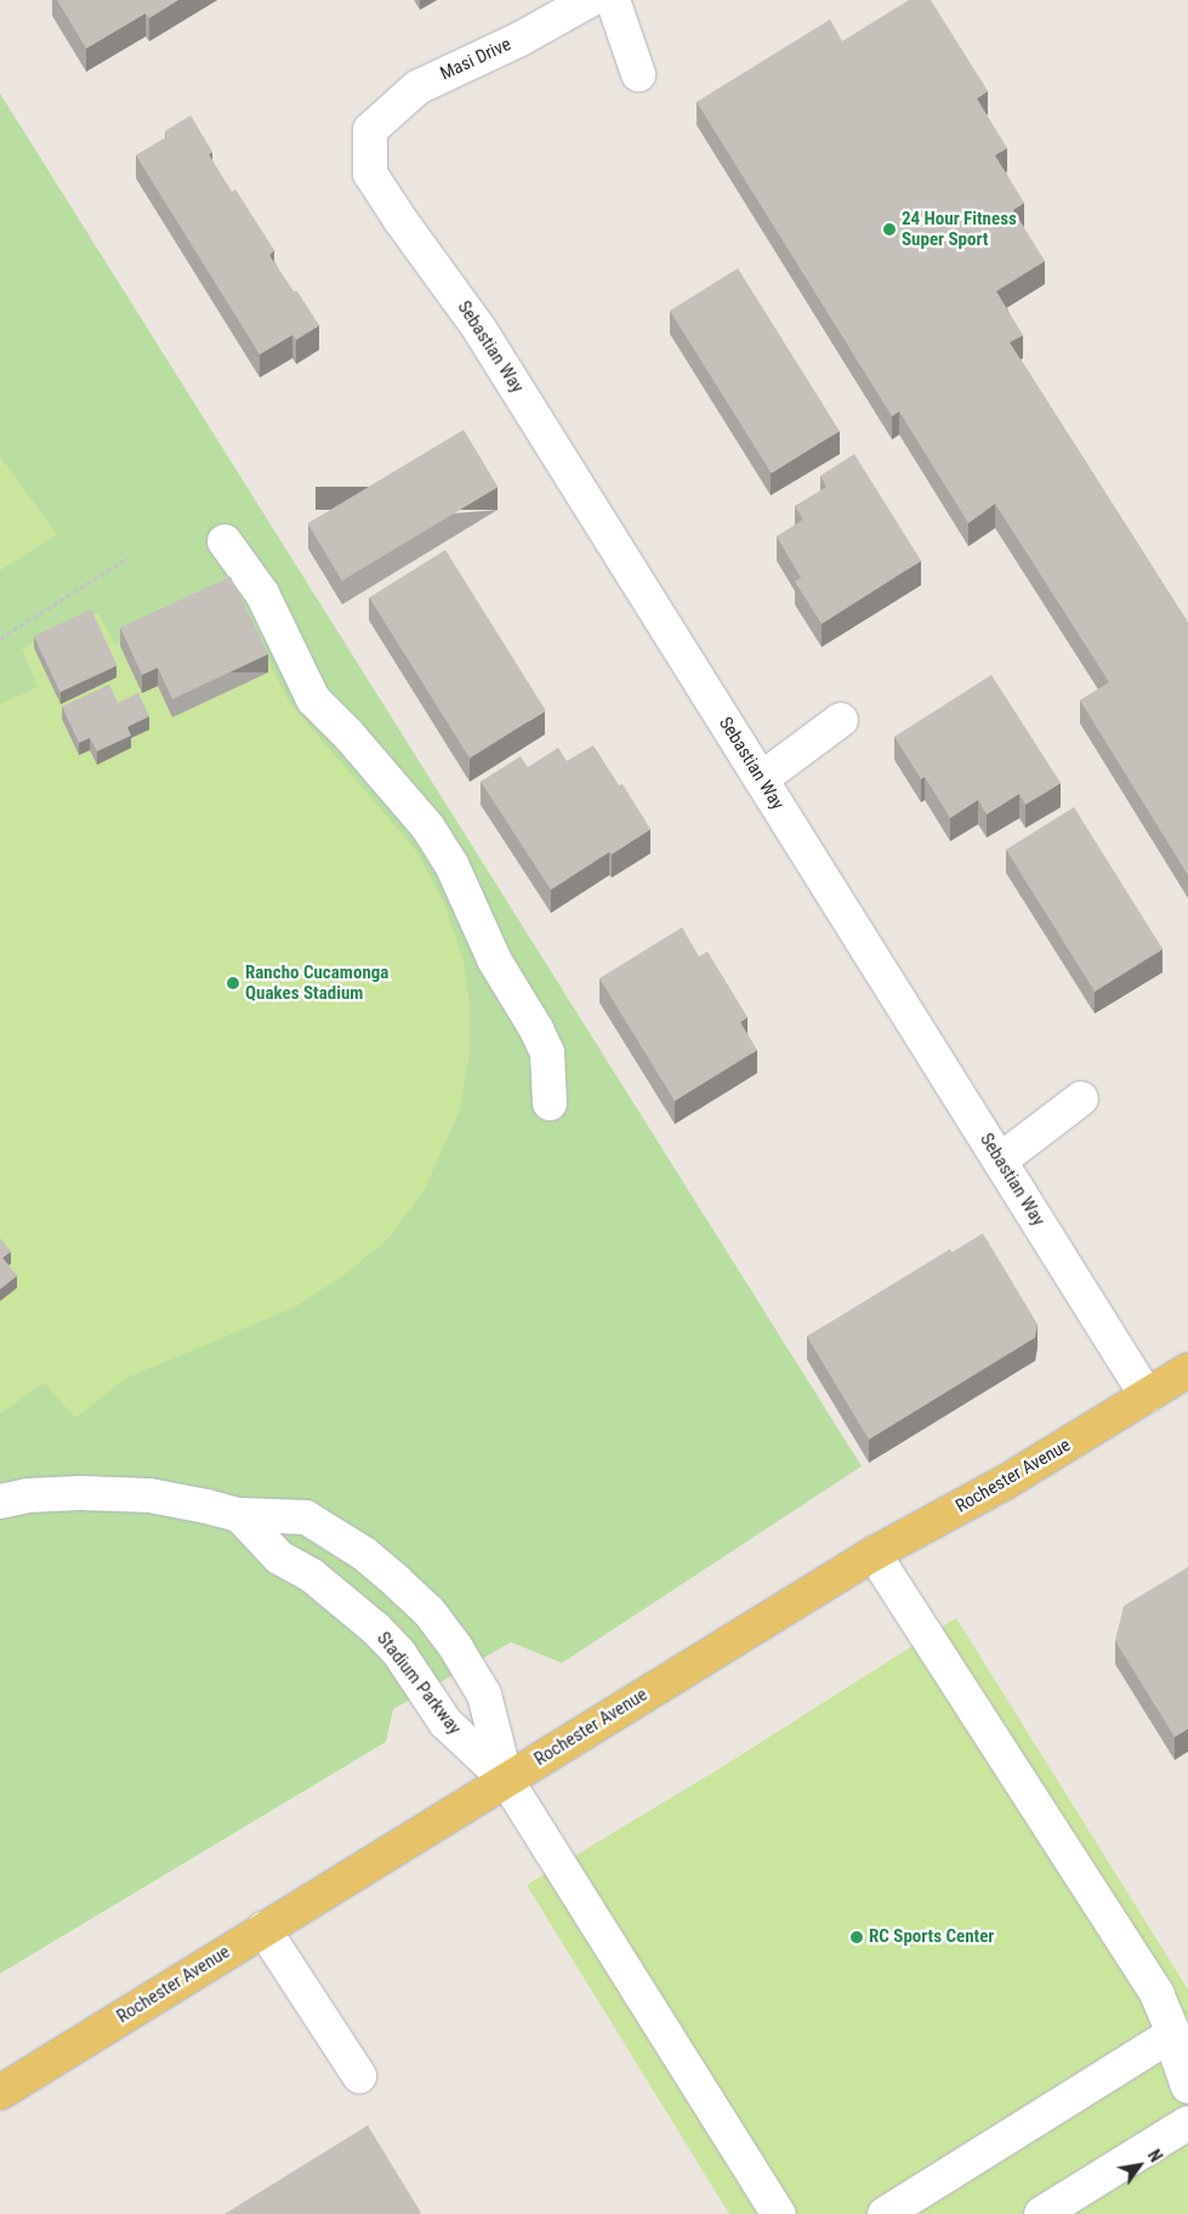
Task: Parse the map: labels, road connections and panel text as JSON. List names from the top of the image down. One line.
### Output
{"streets":{"main road":["Rochester Avenue"],"street":["Masi Drive","Sebastian Way","Stadium Parkway"]},"crossings":[["Masi Drive","Sebastian Way"],["Sebastian Way","Rochester Avenue"],["Rochester Avenue","Stadium Parkway"]],"places":["24 Hour Fitness Super Sport","Rancho Cucamonga Quakes Stadium","RC Sports Center"],"north":"top right"}
